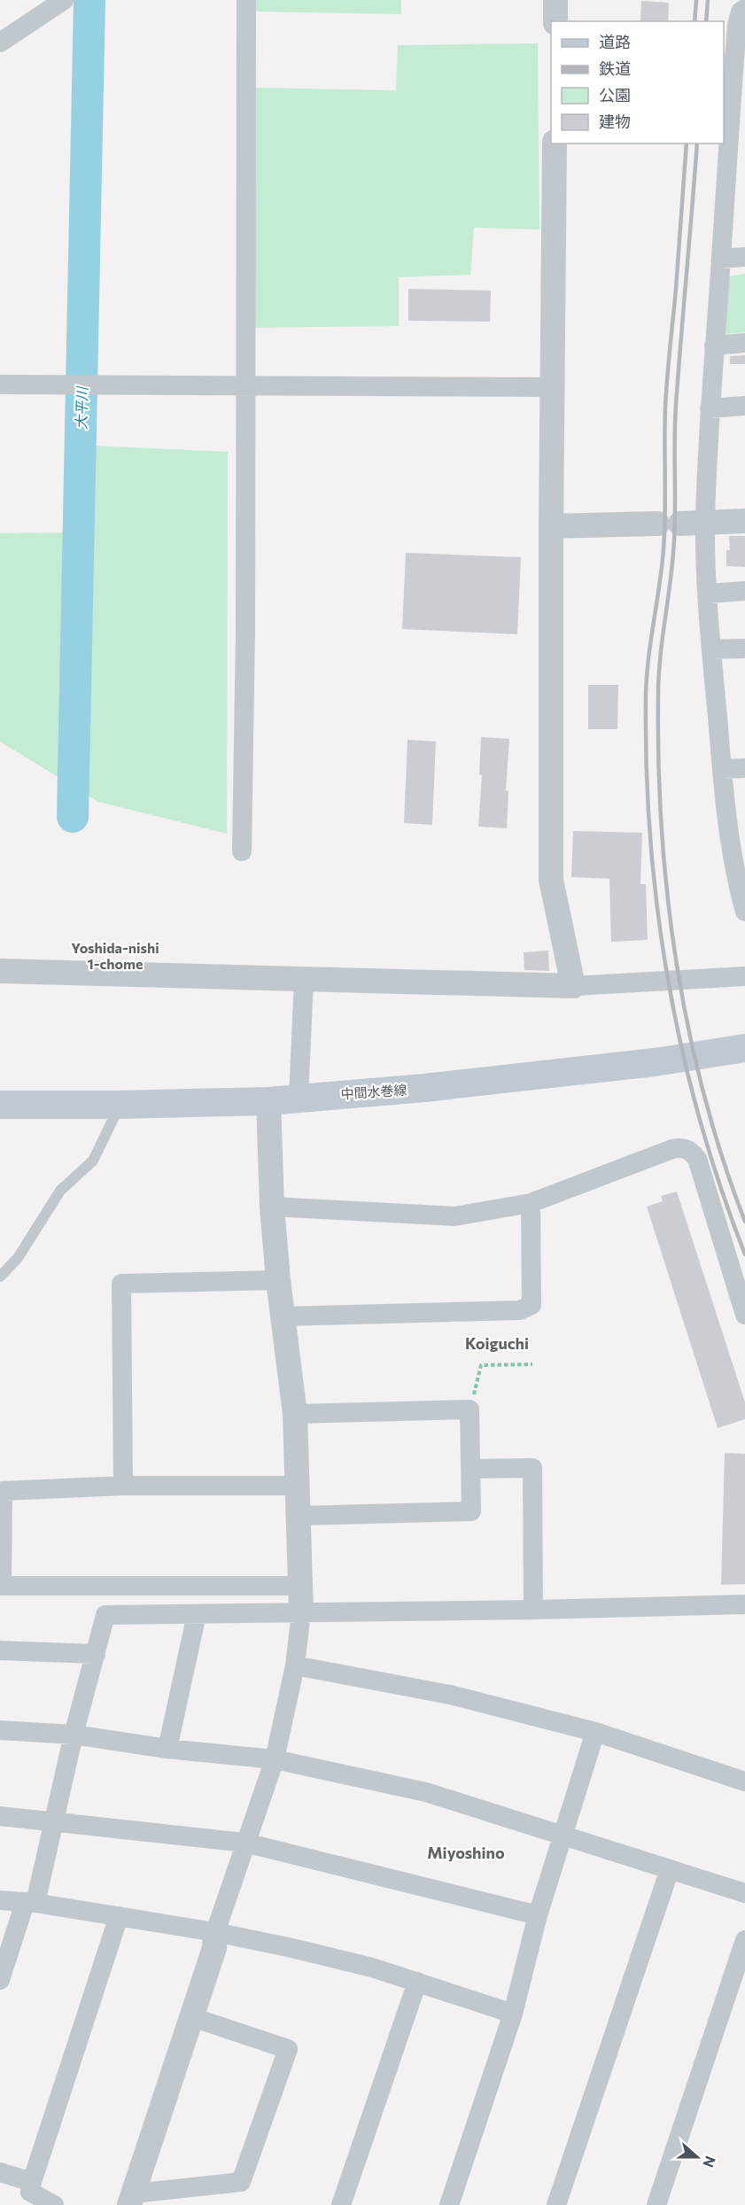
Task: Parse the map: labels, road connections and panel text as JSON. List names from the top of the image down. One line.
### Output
{"streets":{"main road":["中間水巻線"]},"districts":["Yoshida-nishi 1-chome","Koiguchi","Miyoshino"],"water":["大平川"],"legend":["道路","鉄道","公園","建物"],"north":"right"}
